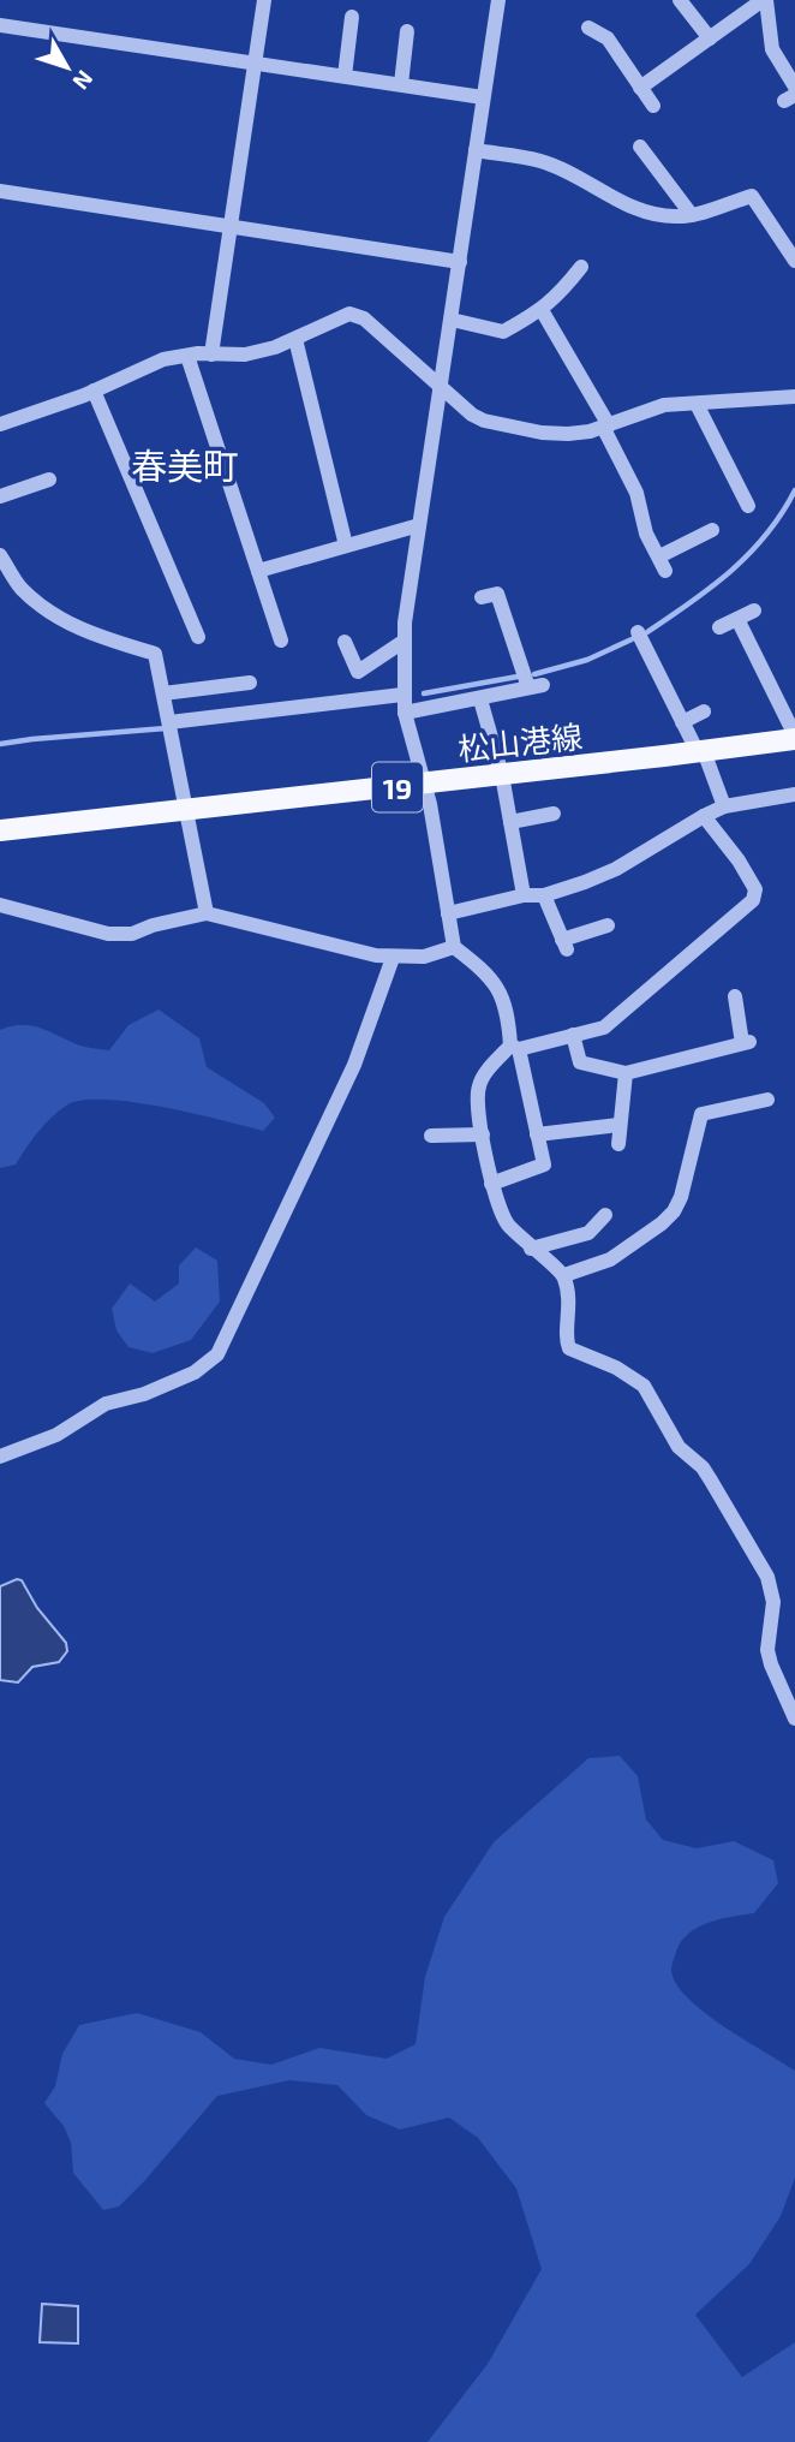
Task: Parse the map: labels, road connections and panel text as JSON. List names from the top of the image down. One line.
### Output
{"streets":{"main road":["松山港線","19"]},"districts":["春美町"],"north":"bottom right"}
